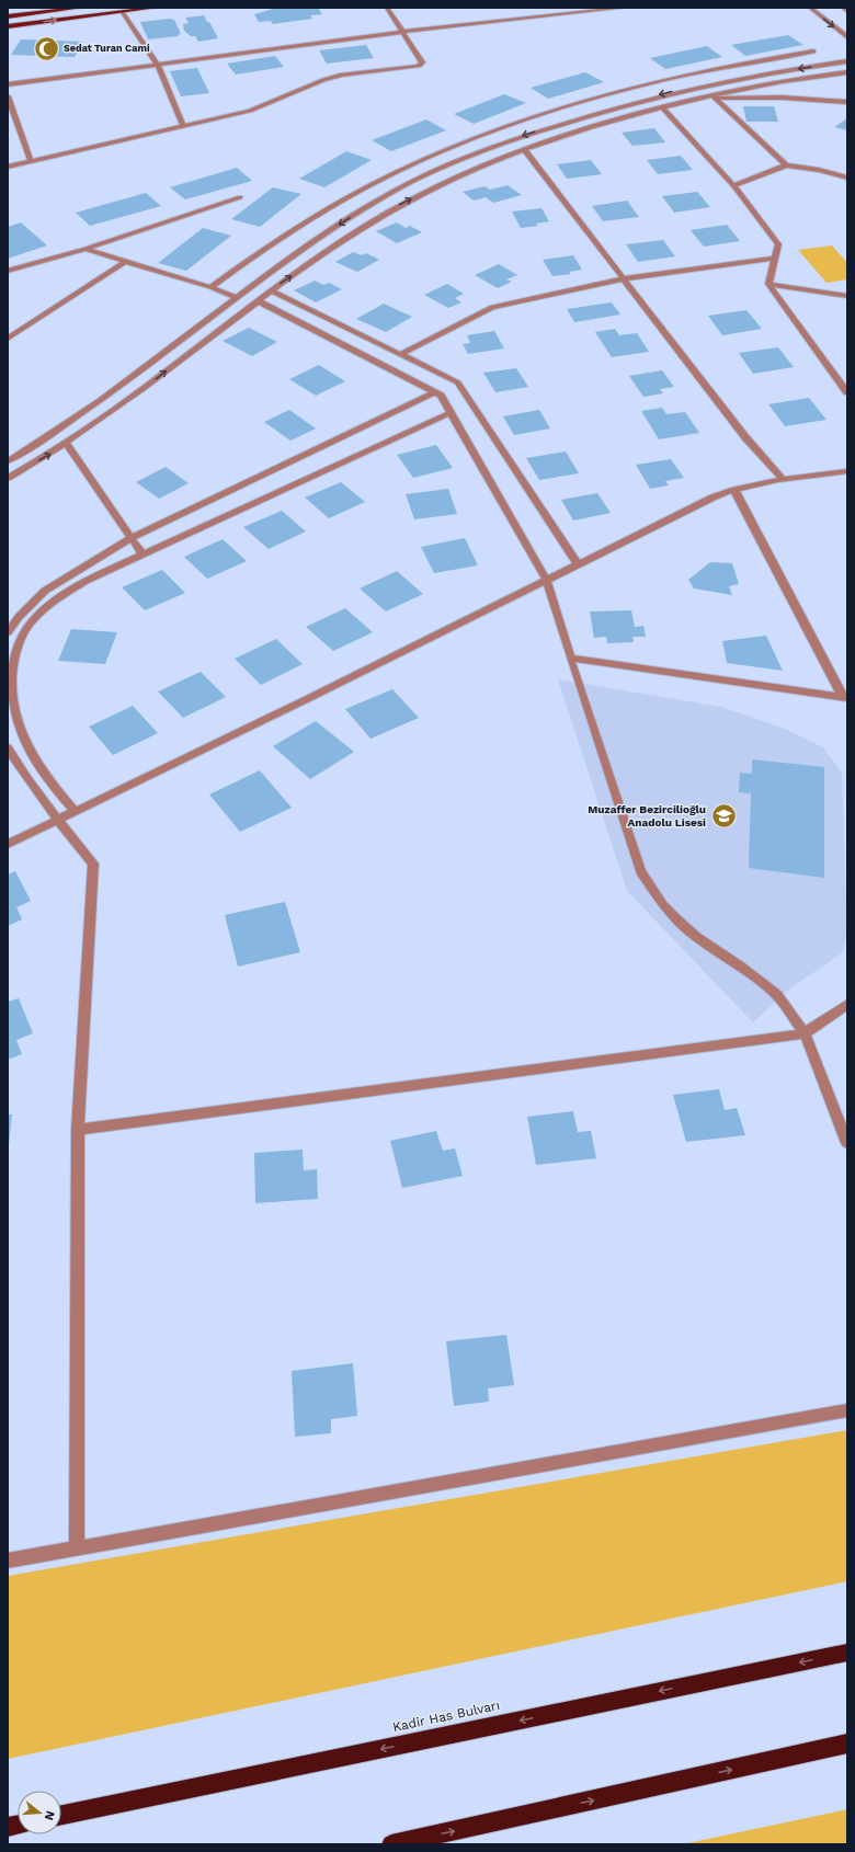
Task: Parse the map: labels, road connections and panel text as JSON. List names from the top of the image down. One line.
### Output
{"streets":{"highway":["Kadir Has Bulvarı"]},"places":{"mosque":["Sedat Turan Cami"],"school or university":["Muzaffer Bezircilioğlu Anadolu Lisesi"]},"north":"right"}
